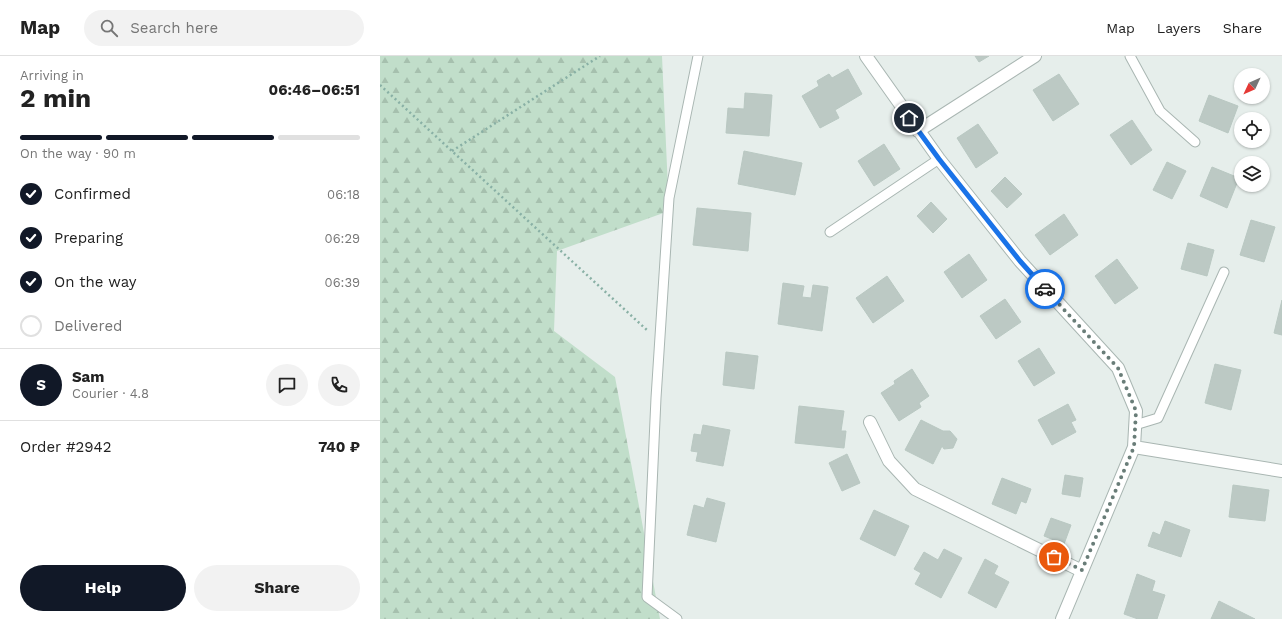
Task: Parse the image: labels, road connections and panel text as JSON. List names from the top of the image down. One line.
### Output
{"north":"bottom left","page":{"header":"Map","search":"Search here","nav":["Map","Layers","Share"],"heading":["2 min","Arriving in","06:46–06:51"],"panel":["Sam","Courier · 4.8","Order #2942","740 ₽"],"bar":"On the way · 90 m","list":[["Confirmed","06:18"],["Preparing","06:29"],["On the way","06:39"],"Delivered"],"round":"S","buttons":["Help","Share"]}}
